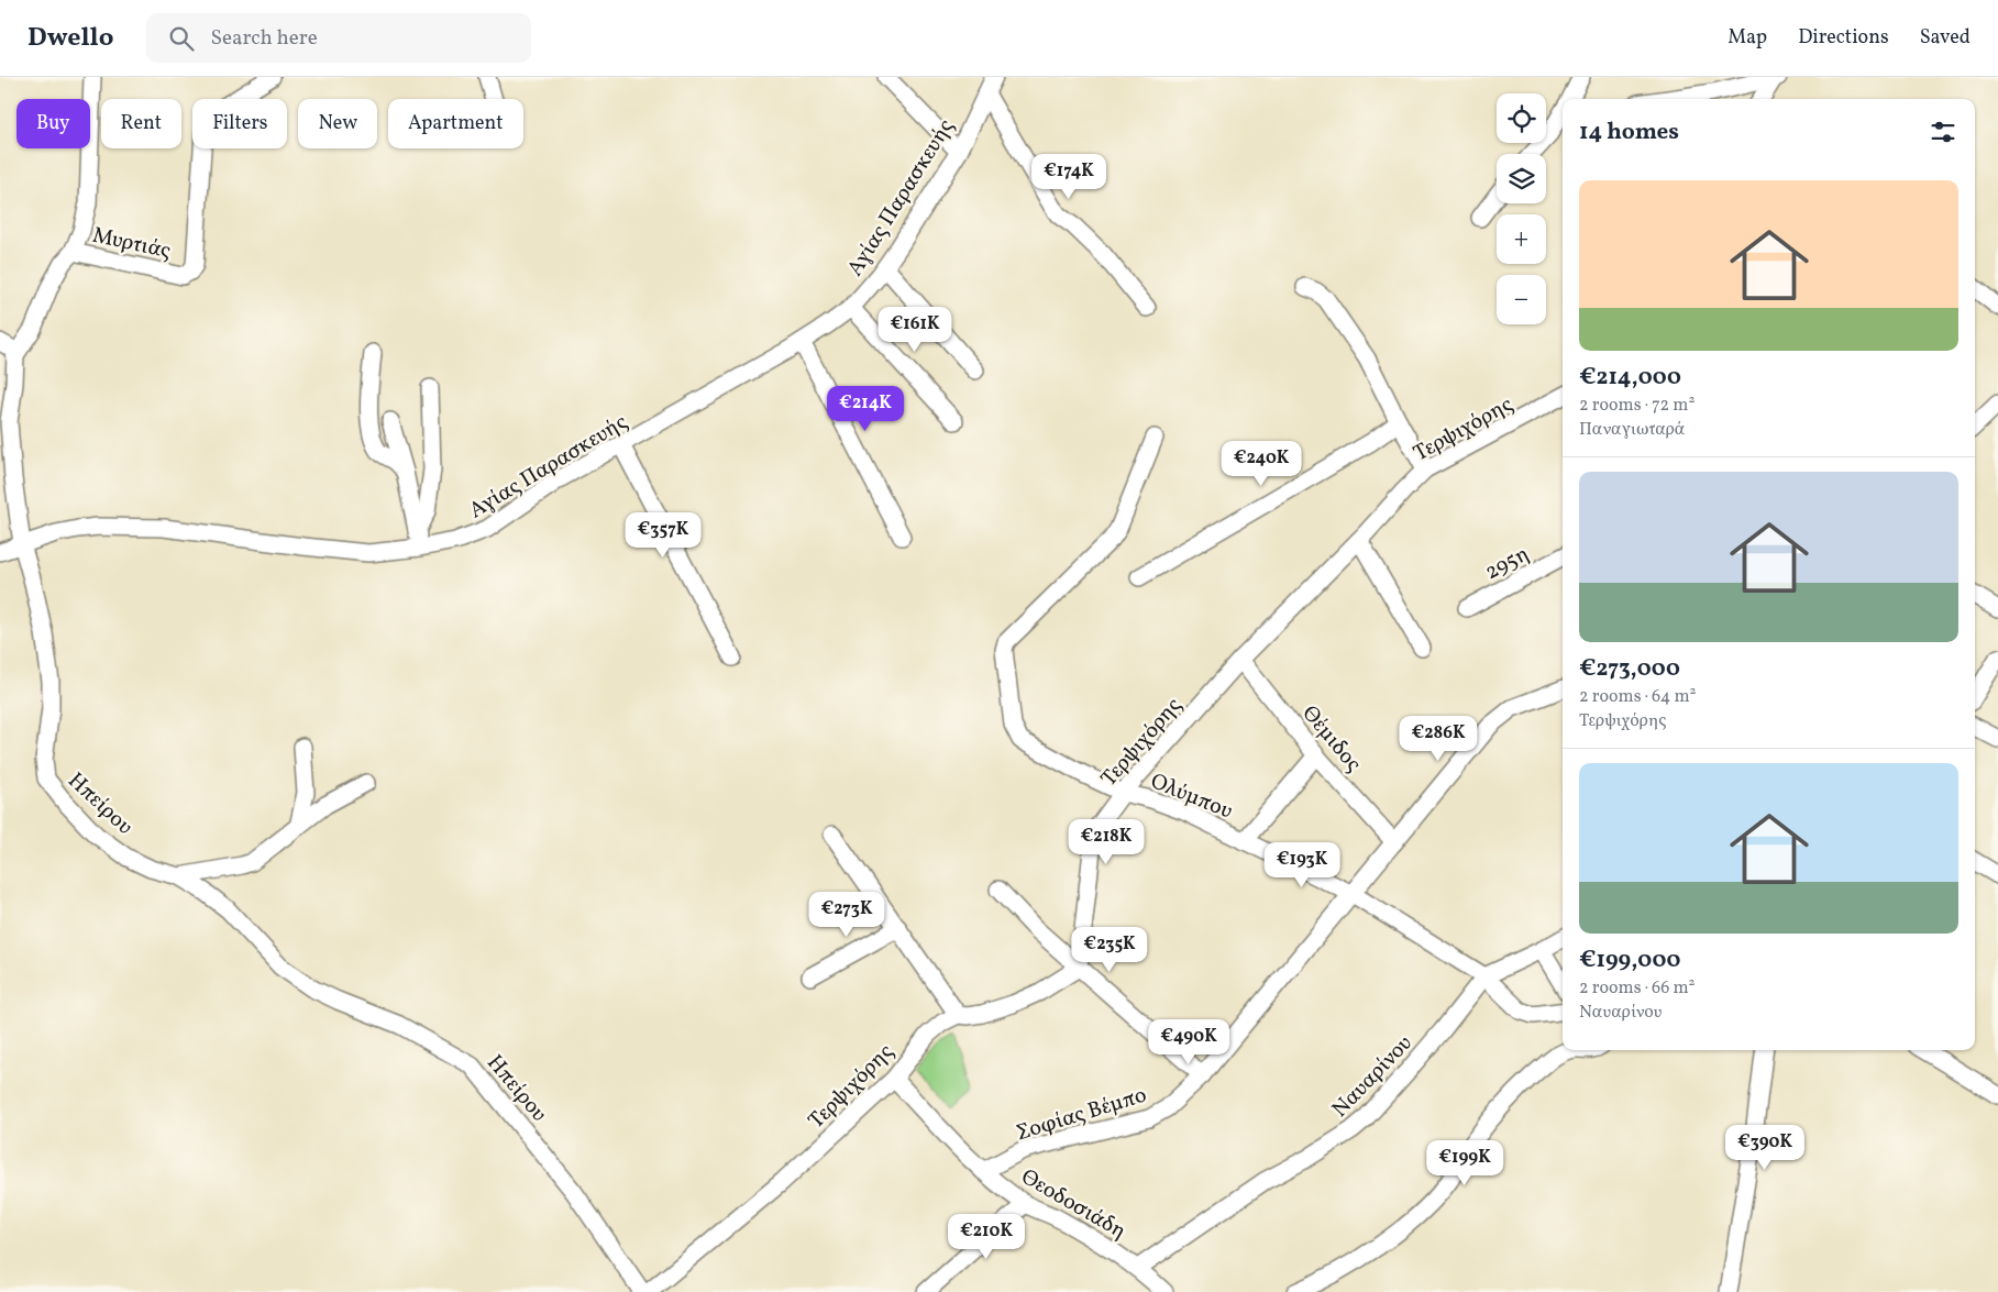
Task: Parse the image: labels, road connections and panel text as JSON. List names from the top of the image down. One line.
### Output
{"streets":{"street":["Αγίας Παρασκευής","Μυρτιάς","Τερψιχόρης","295η","Θέμιδος","Ολύμπου","Ηπείρου","Ναυαρίνου","Σοφίας Βέμπο","Θεοδοσιάδη"]},"crossings":[["Αγίας Παρασκευής","Ηπείρου"],["Τερψιχόρης","Θέμιδος"],["Τερψιχόρης","Ολύμπου"],["Τερψιχόρης","Θεοδοσιάδη"],["Θέμιδος","Σοφίας Βέμπο"],["Ολύμπου","Ναυαρίνου"],["Ολύμπου","Σοφίας Βέμπο"],["Ναυαρίνου","Θεοδοσιάδη"],["Σοφίας Βέμπο","Θεοδοσιάδη"]],"page":{"header":"Dwello","search":"Search here","nav":["Map","Directions","Saved"],"map_buttons":["+","−"],"chip":["Buy","Rent","Filters","New","Apartment"],"heading":"14 homes","price":["€174K","€161K","€214K","€240K","€357K","€286K","€218K","€193K","€273K","€235K","€490K","€390K","€199K","€210K"],"list":[{"name":"€214,000","note":"2 rooms · 72 m² · Παναγιωταρά"},{"name":"€273,000","note":"2 rooms · 64 m² · Τερψιχόρης"},{"name":"€199,000","note":"2 rooms · 66 m² · Ναυαρίνου"}]}}
